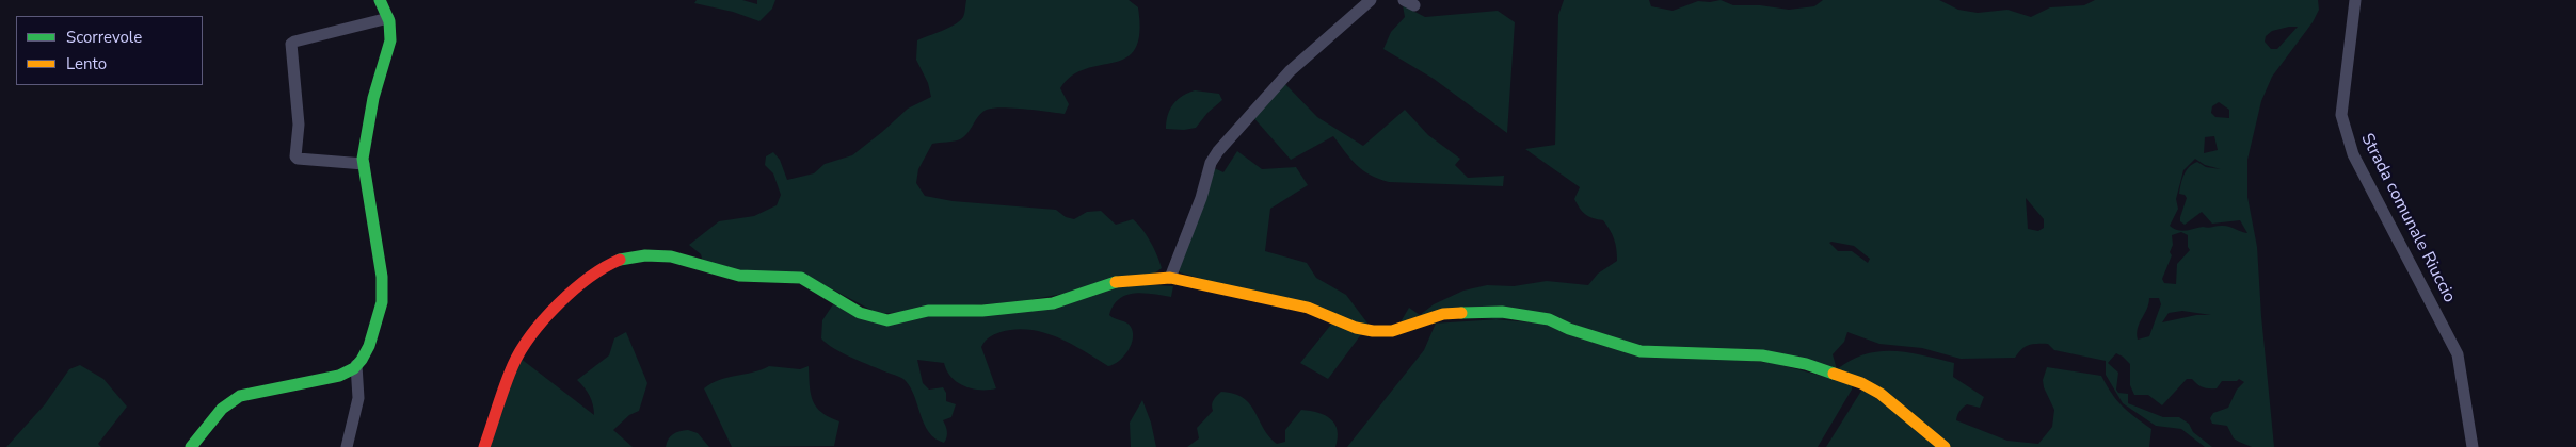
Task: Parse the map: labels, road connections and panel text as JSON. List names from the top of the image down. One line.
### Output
{"streets":{"street":["Strada comunale Riuccio"]},"legend":["Scorrevole","Lento"]}
